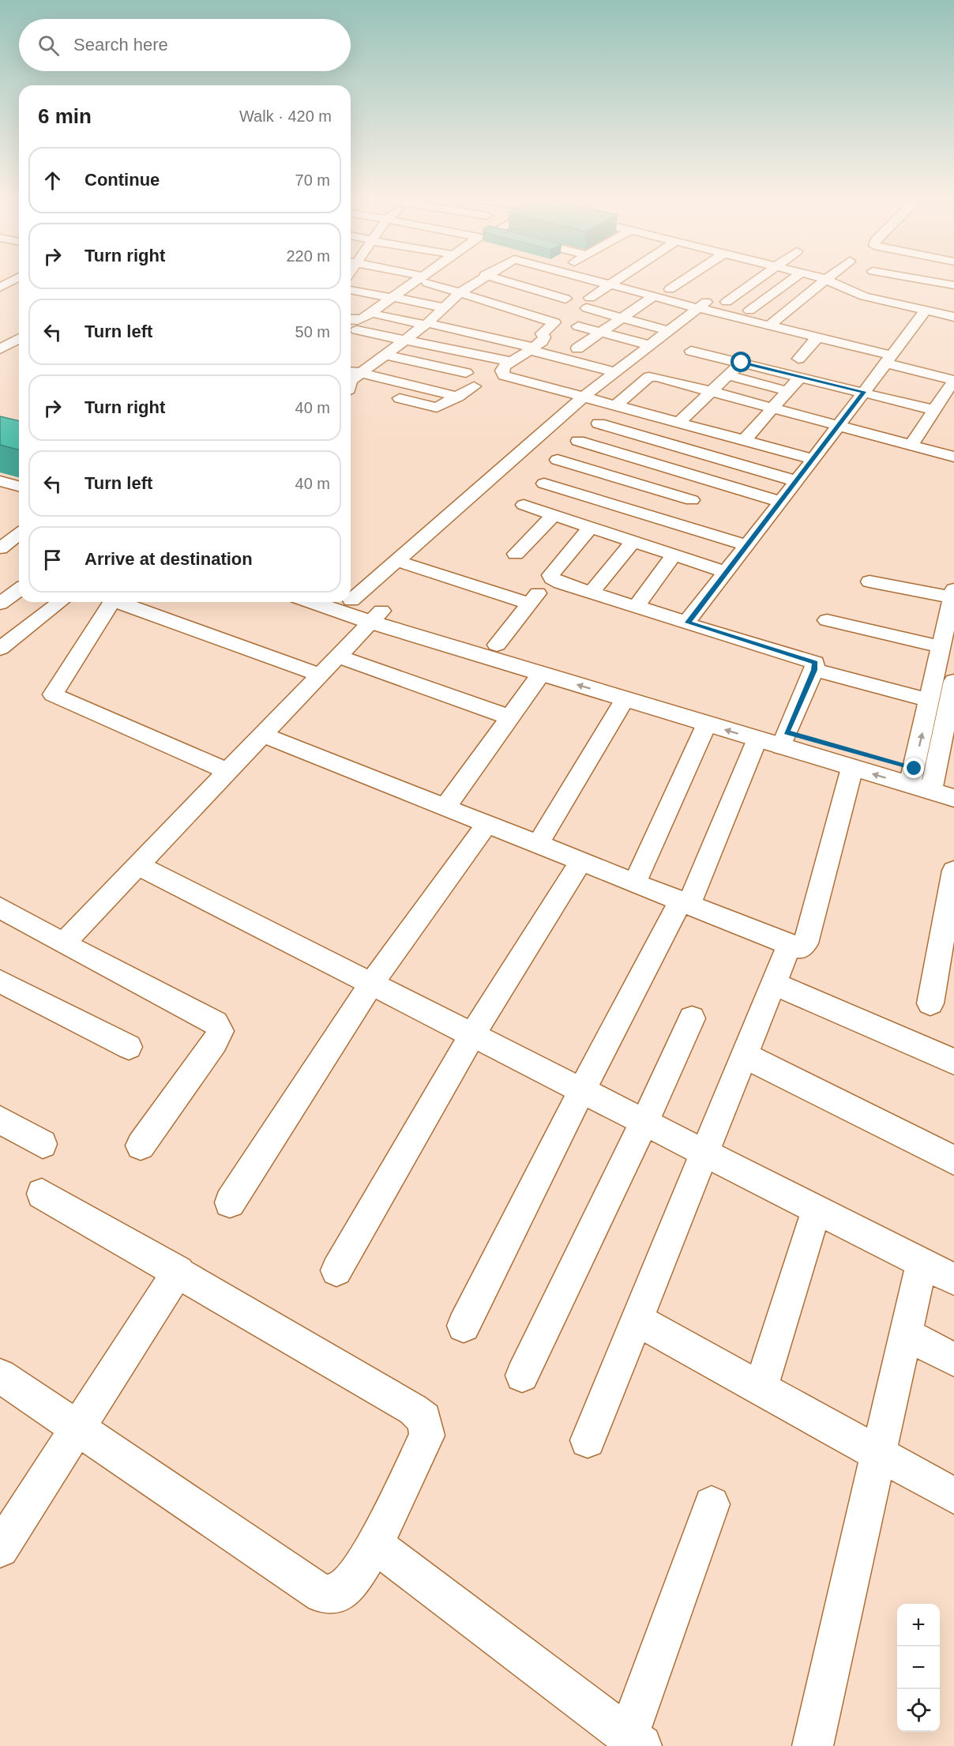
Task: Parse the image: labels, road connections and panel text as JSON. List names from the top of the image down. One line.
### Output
{"page":{"search":"Search here","heading":["6 min","Walk · 420 m"],"list":[["Continue","70 m"],["Turn right","220 m"],["Turn left","50 m"],["Turn right","40 m"],["Turn left","40 m"],"Arrive at destination"],"map_buttons":["+","−"]}}
